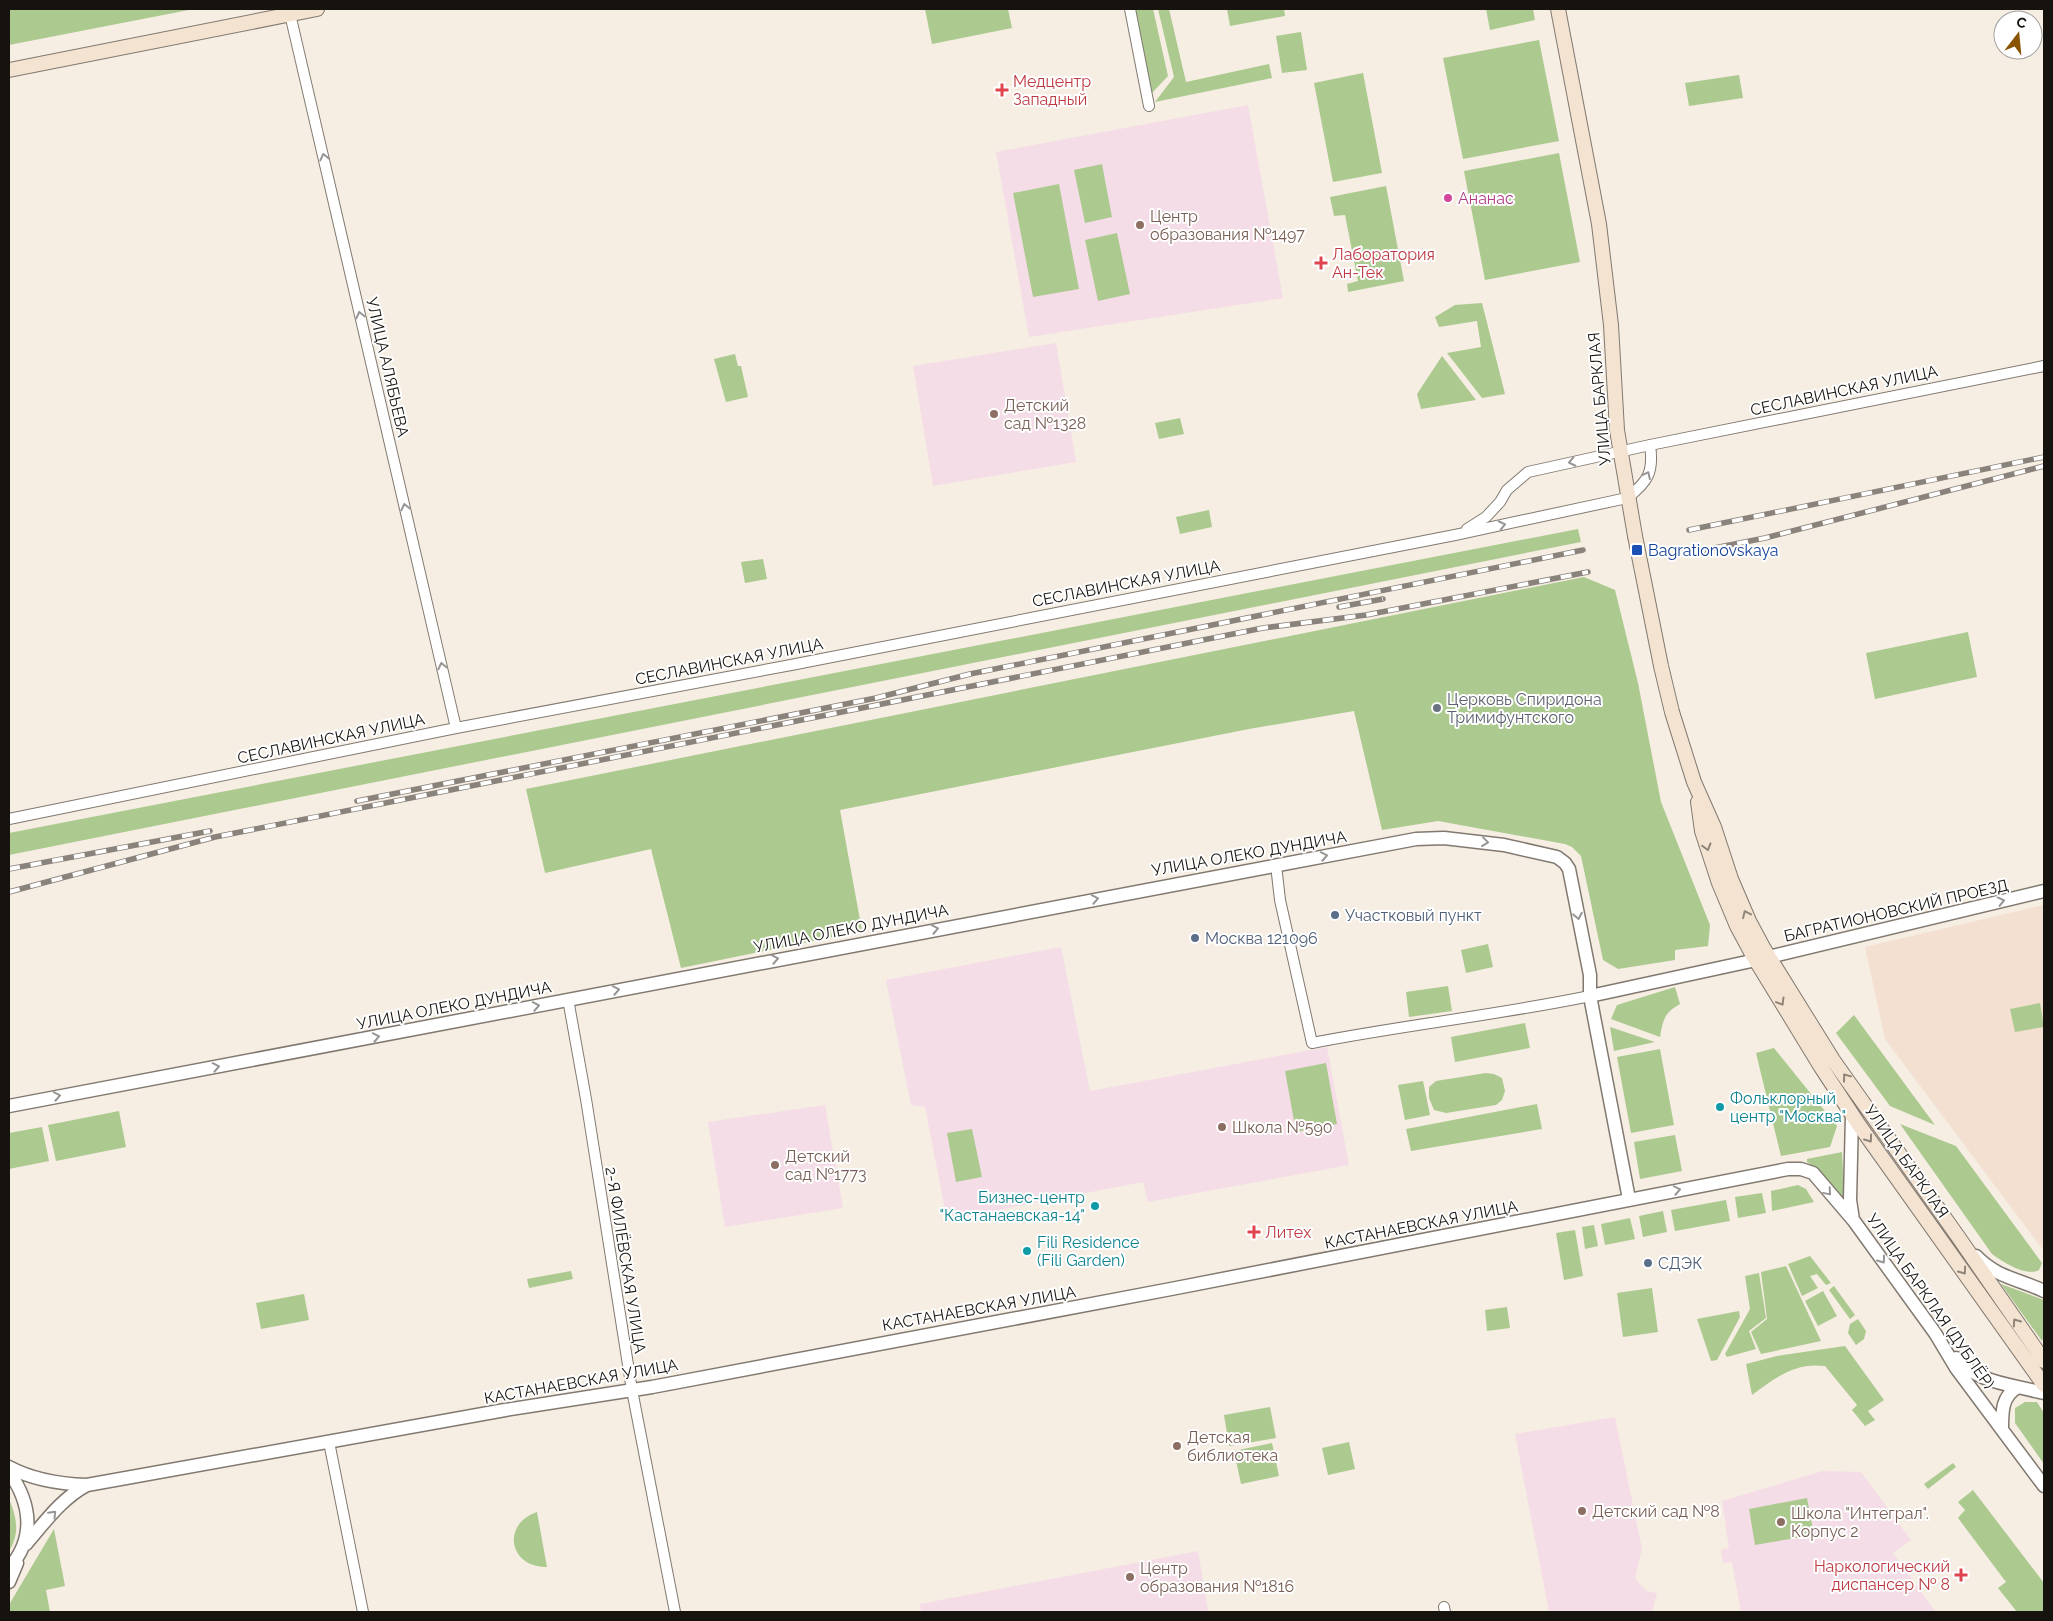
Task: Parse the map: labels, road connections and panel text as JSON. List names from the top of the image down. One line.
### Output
{"streets":{"main road":["УЛИЦА БАРКЛАЯ"],"street":["УЛИЦА АЛЯБЬЕВА","СЕСЛАВИНСКАЯ УЛИЦА","УЛИЦА ОЛЕКО ДУНДИЧА","БАГРАТИОНОВСКИЙ ПРОЕЗД","КАСТАНАЕВСКАЯ УЛИЦА","2-Я ФИЛЁВСКАЯ УЛИЦА","УЛИЦА БАРКЛАЯ (ДУБЛЁР)"]},"crossings":[["УЛИЦА АЛЯБЬЕВА","СЕСЛАВИНСКАЯ УЛИЦА"],["СЕСЛАВИНСКАЯ УЛИЦА","УЛИЦА БАРКЛАЯ"],["УЛИЦА БАРКЛАЯ","БАГРАТИОНОВСКИЙ ПРОЕЗД"],["УЛИЦА БАРКЛАЯ","УЛИЦА БАРКЛАЯ (ДУБЛЁР)"],["УЛИЦА ОЛЕКО ДУНДИЧА","КАСТАНАЕВСКАЯ УЛИЦА"],["УЛИЦА ОЛЕКО ДУНДИЧА","2-Я ФИЛЁВСКАЯ УЛИЦА"],["КАСТАНАЕВСКАЯ УЛИЦА","2-Я ФИЛЁВСКАЯ УЛИЦА"],["КАСТАНАЕВСКАЯ УЛИЦА","УЛИЦА БАРКЛАЯ (ДУБЛЁР)"]],"one_way":["УЛИЦА АЛЯБЬЕВА","УЛИЦА ОЛЕКО ДУНДИЧА","БАГРАТИОНОВСКИЙ ПРОЕЗД"],"places":{"health":["Медцентр Западный","Лаборатория Ан-Тек","Литех","Наркологический диспансер № 8"],"other":["Ананас","Центр образования №1497","Детский сад №1328","Церковь Спиридона Тримифунтского","Участковый пункт","Москва 121096","Фольклорный центр \"Москва\"","Школа №590","Детский сад №1773","Бизнес-центр \"Кастанаевская-14\"","Fili Residence (Fili Garden)","СДЭК","Детская библиотека","Детский сад №8","Школа \"Интеграл\". Корпус 2","Центр образования №1816"],"transit":["Bagrationovskaya"]},"north":"top"}
